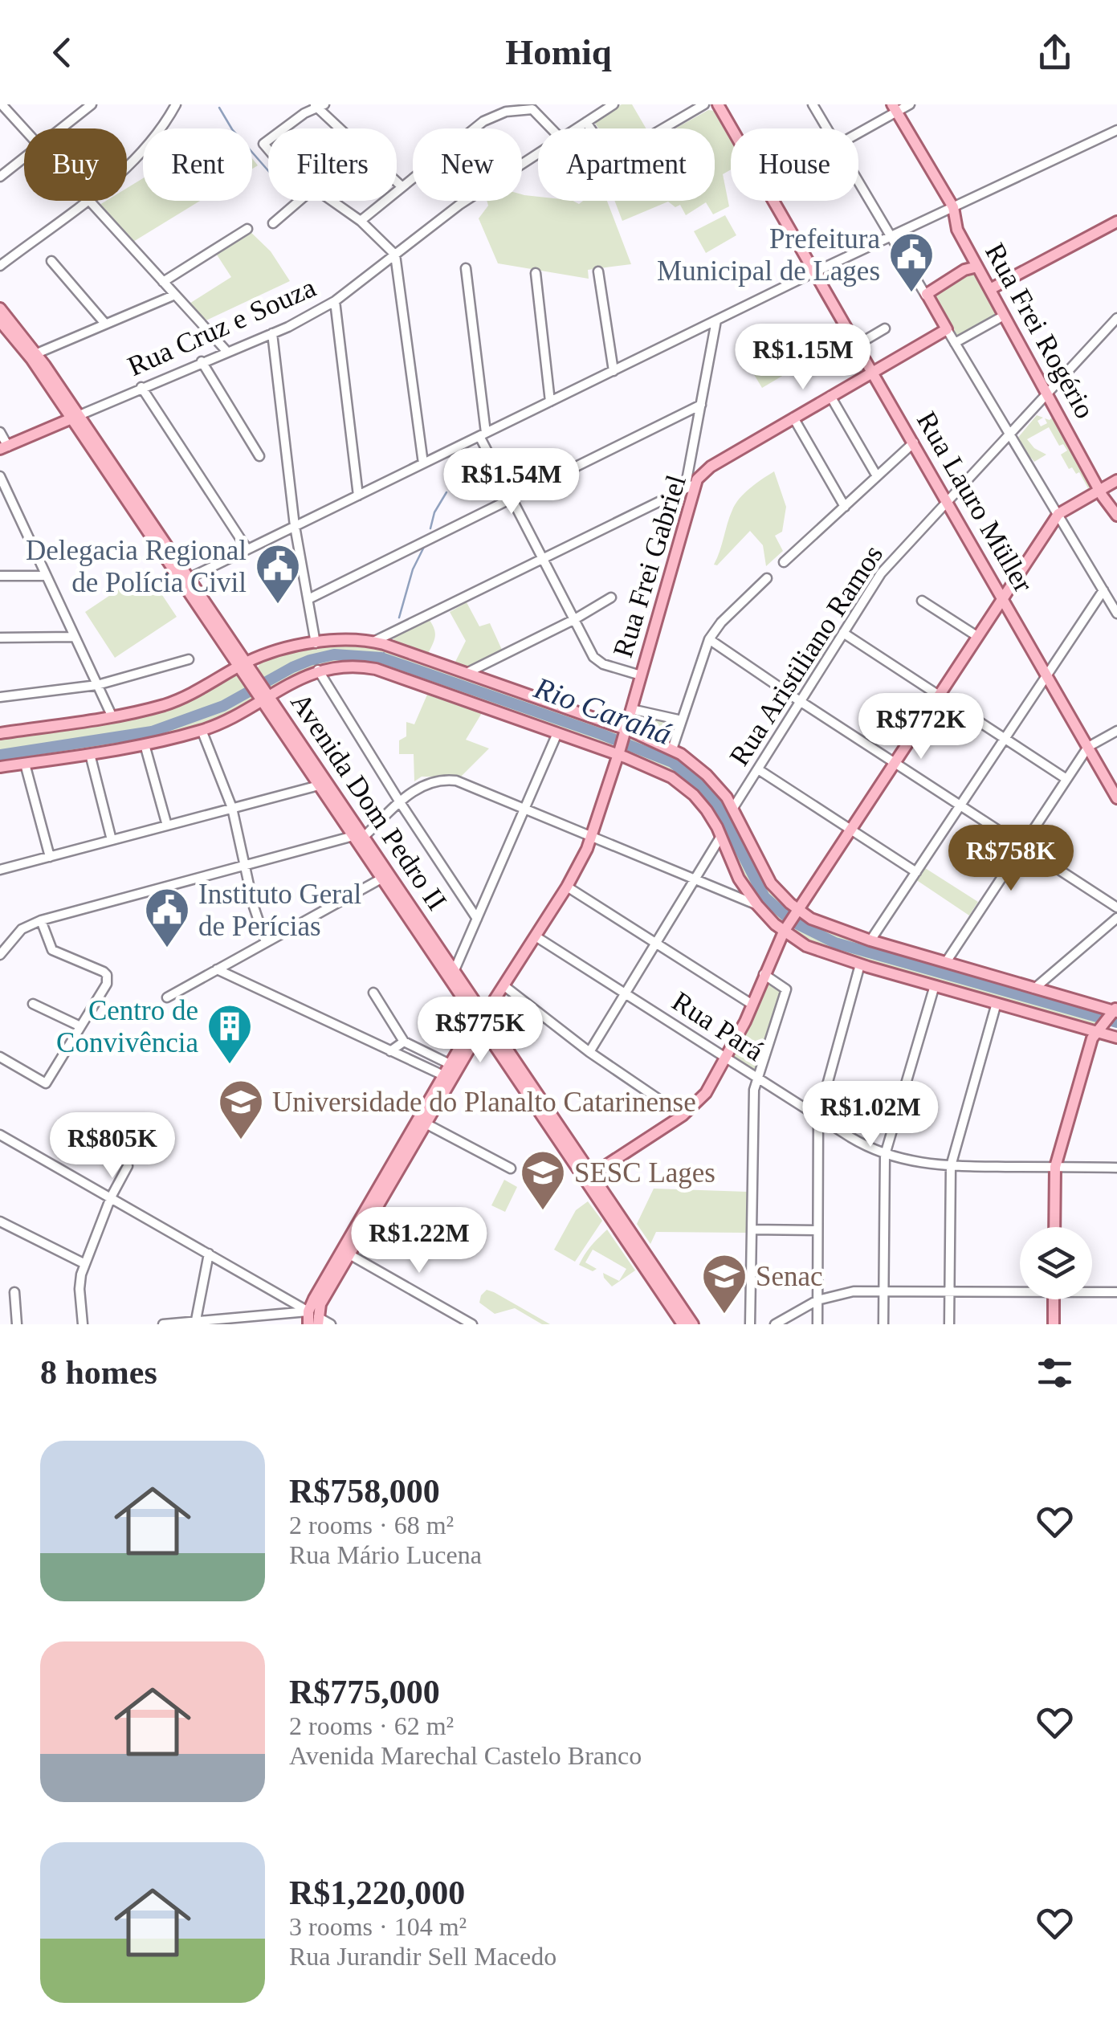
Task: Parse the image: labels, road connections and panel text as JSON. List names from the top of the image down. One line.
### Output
{"streets":{"main road":["Rua Frei Rogério","Rua Lauro Müller","Rua Frei Gabriel","Avenida Dom Pedro II"],"street":["Rua Cruz e Souza","Rua Aristiliano Ramos","Rua Pará"]},"crossings":[["Rua Cruz e Souza","Avenida Dom Pedro II"],["Rua Frei Rogério","Rua Aristiliano Ramos"],["Rua Lauro Müller","Rua Frei Gabriel"],["Rua Lauro Müller","Rua Aristiliano Ramos"],["Rua Frei Gabriel","Avenida Dom Pedro II"],["Rua Frei Gabriel","Rua Pará"]],"water":["Rio Carahá"],"places":{"public building":["Prefeitura Municipal de Lages","Delegacia Regional de Polícia Civil","Instituto Geral de Perícias"],"building":["Centro de Convivência"],"school or university":["Universidade do Planalto Catarinense","SESC Lages","Senac"]},"page":{"header":"Homiq","chip":["Buy","Rent","Filters","New","Apartment","House"],"price":["R$1.15M","R$1.54M","R$772K","R$758K","R$775K","R$1.02M","R$805K","R$1.22M"],"heading":"8 homes","list":[{"name":"R$758,000","note":"2 rooms · 68 m² · Rua Mário Lucena"},{"name":"R$775,000","note":"2 rooms · 62 m² · Avenida Marechal Castelo Branco"},{"name":"R$1,220,000","note":"3 rooms · 104 m² · Rua Jurandir Sell Macedo"}]}}
